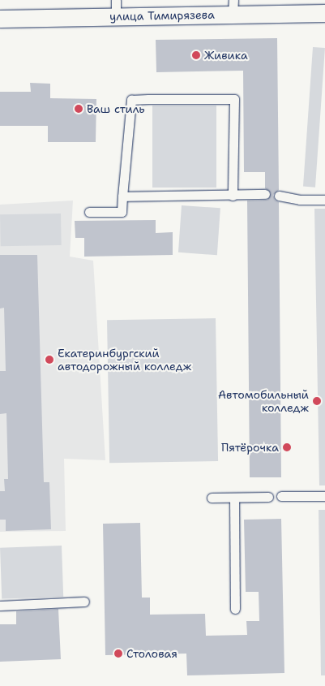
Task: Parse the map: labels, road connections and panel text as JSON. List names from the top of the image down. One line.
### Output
{"streets":{"street":["улица Тимирязева"]},"places":["Живика","Ваш стиль","Екатеринбургский автодорожный колледж","Автомобильный колледж","Пятёрочка","Столовая"]}
